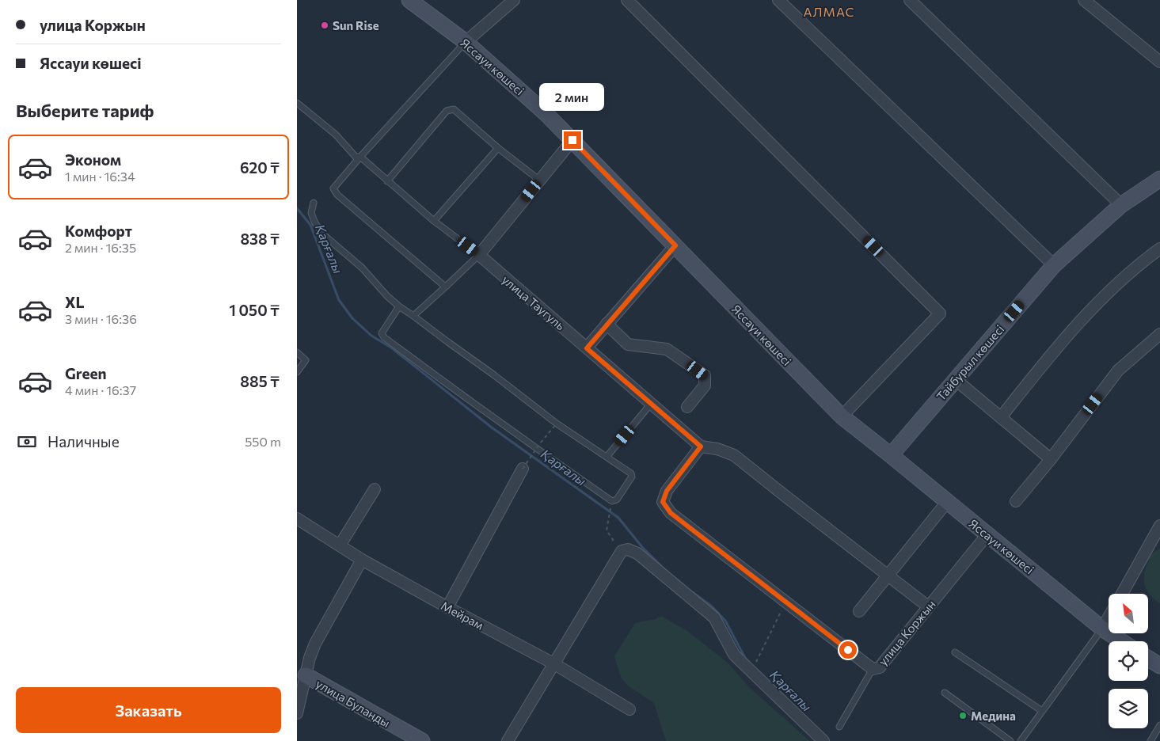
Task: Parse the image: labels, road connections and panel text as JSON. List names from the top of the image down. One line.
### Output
{"streets":{"main road":["Яссауи көшесі","Тайбурыл көшесі","улица Буланды"],"street":["улица Таугуль","Мейрам","улица Коржын"]},"crossings":[["Яссауи көшесі","Тайбурыл көшесі"],["Яссауи көшесі","улица Коржын"],["улица Таугуль","улица Коржын"]],"districts":["АЛМАС"],"water":["Қарғалы"],"places":["Sun Rise","Медина"],"north":"top left","page":{"banner":["улица Коржын","Яссауи көшесі"],"bubble":"2 мин","heading":"Выберите тариф","list":[{"name":"Эконом","note":"1 мин · 16:34","value":"620 ₸"},{"name":"Комфорт","note":"2 мин · 16:35","value":"838 ₸"},{"name":"XL","note":"3 мин · 16:36","value":"1 050 ₸"},{"name":"Green","note":"4 мин · 16:37","value":"885 ₸"}],"pay":["Наличные","550 m"],"buttons":"Заказать"}}
